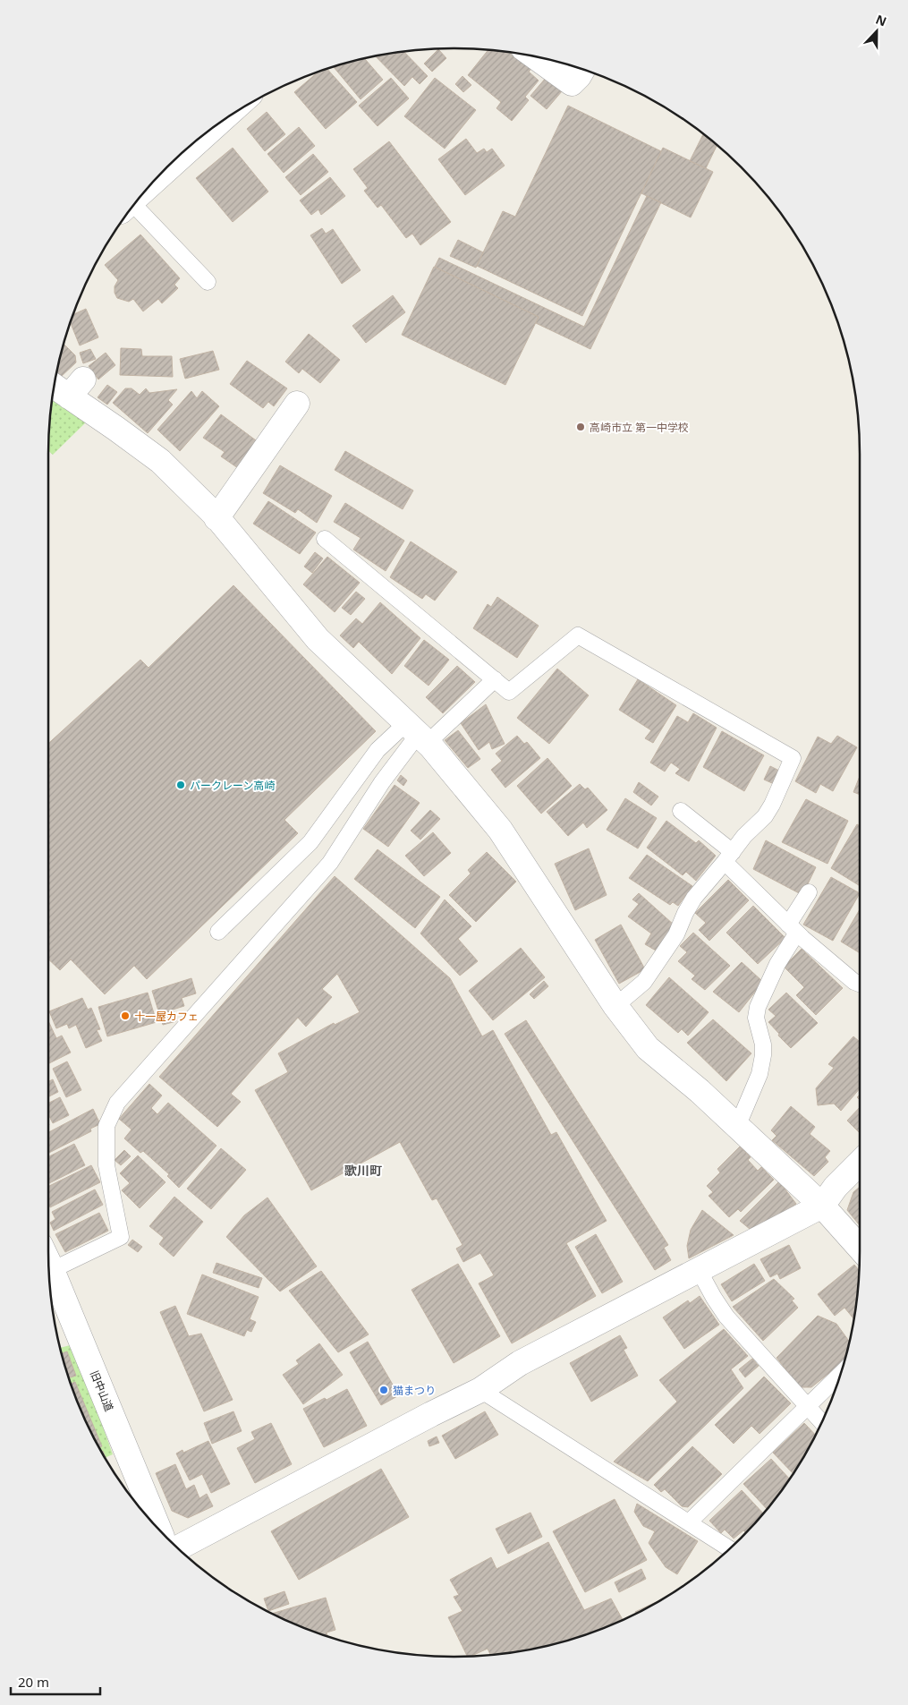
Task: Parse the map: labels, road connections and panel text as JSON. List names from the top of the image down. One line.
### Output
{"streets":{"street":["旧中山道"]},"districts":["歌川町"],"places":["高崎市立 第一中学校","パークレーン高崎","十一屋カフェ","猫まつり"],"scale_bar":"20 m","north":"top"}
